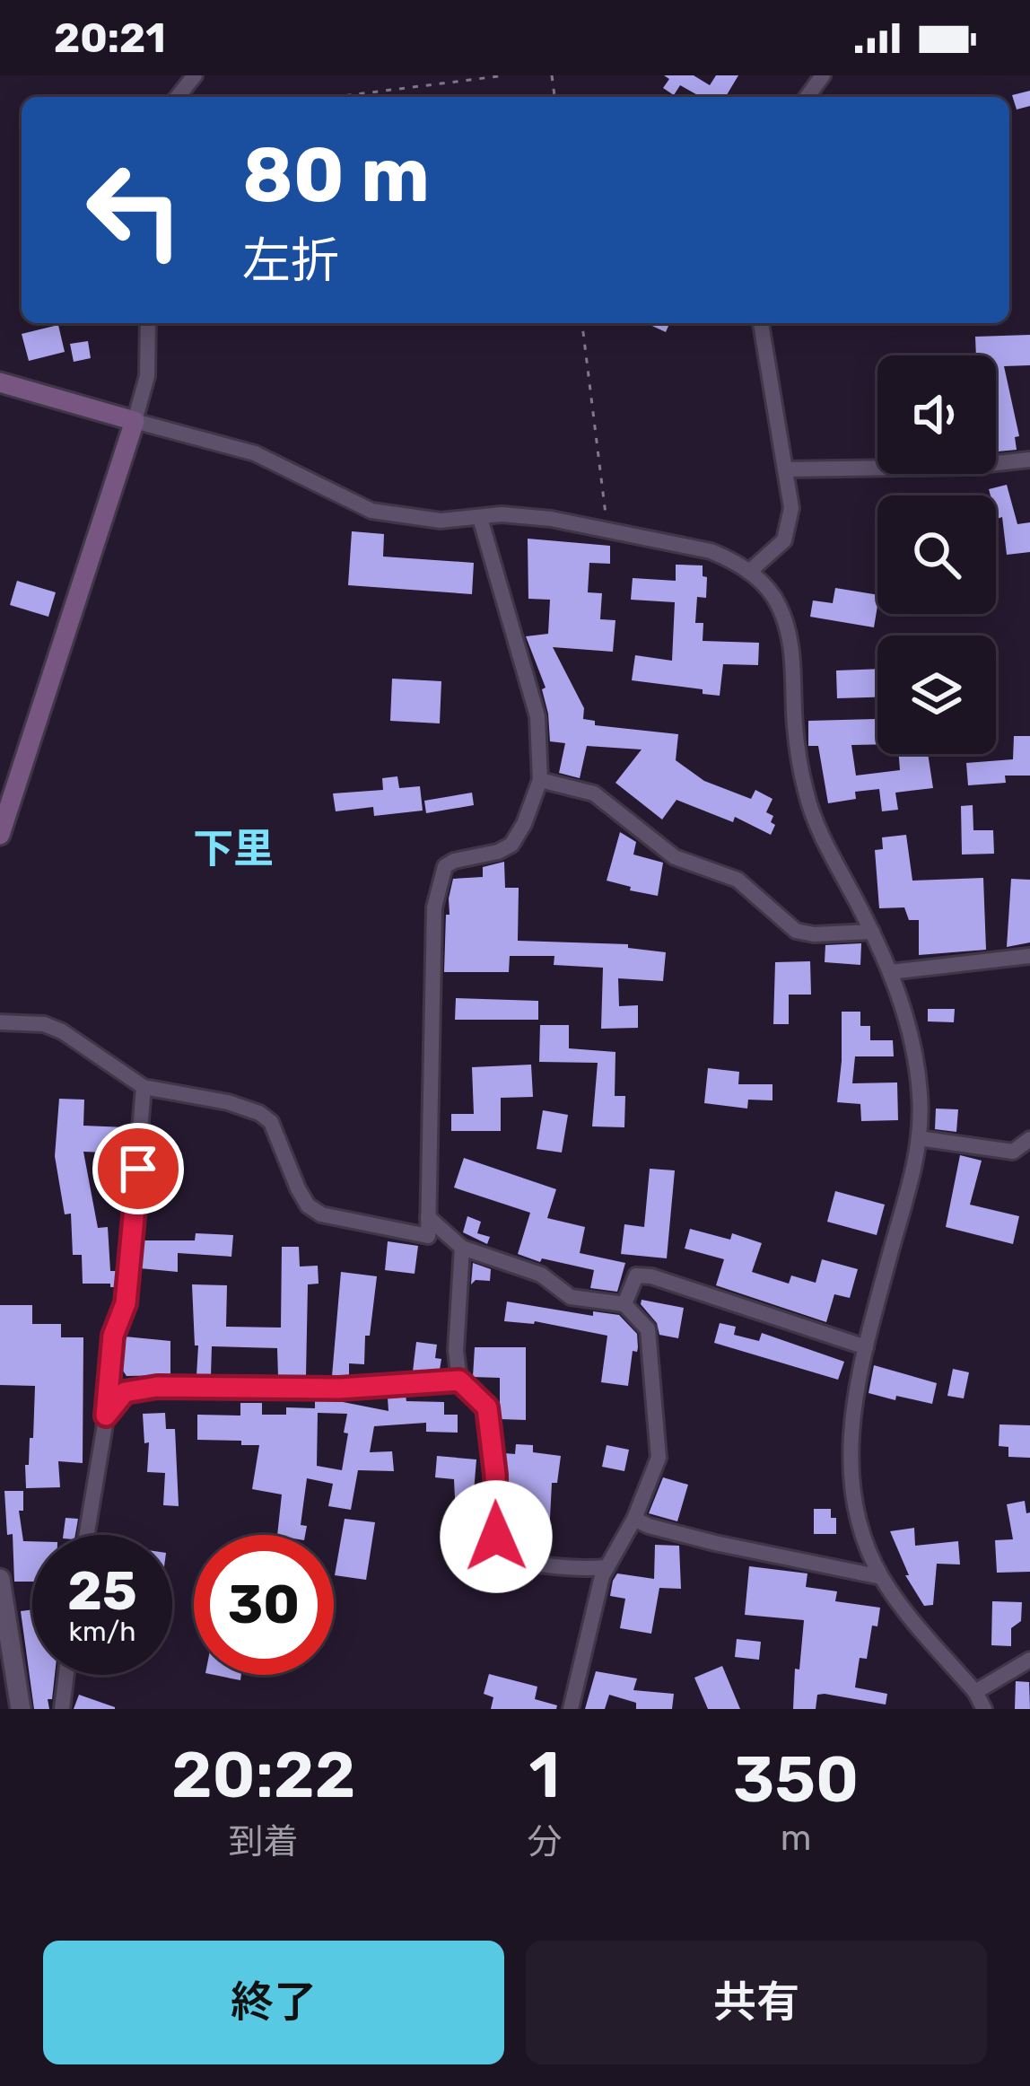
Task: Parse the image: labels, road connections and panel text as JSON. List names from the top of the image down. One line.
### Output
{"districts":["下里"],"page":{"status":"20:21","turn":["80 m","左折"],"speed":"25 km/h","limit":"30","eta":["20:22","到着","1","分","350","m"],"buttons":["終了","共有"]}}
